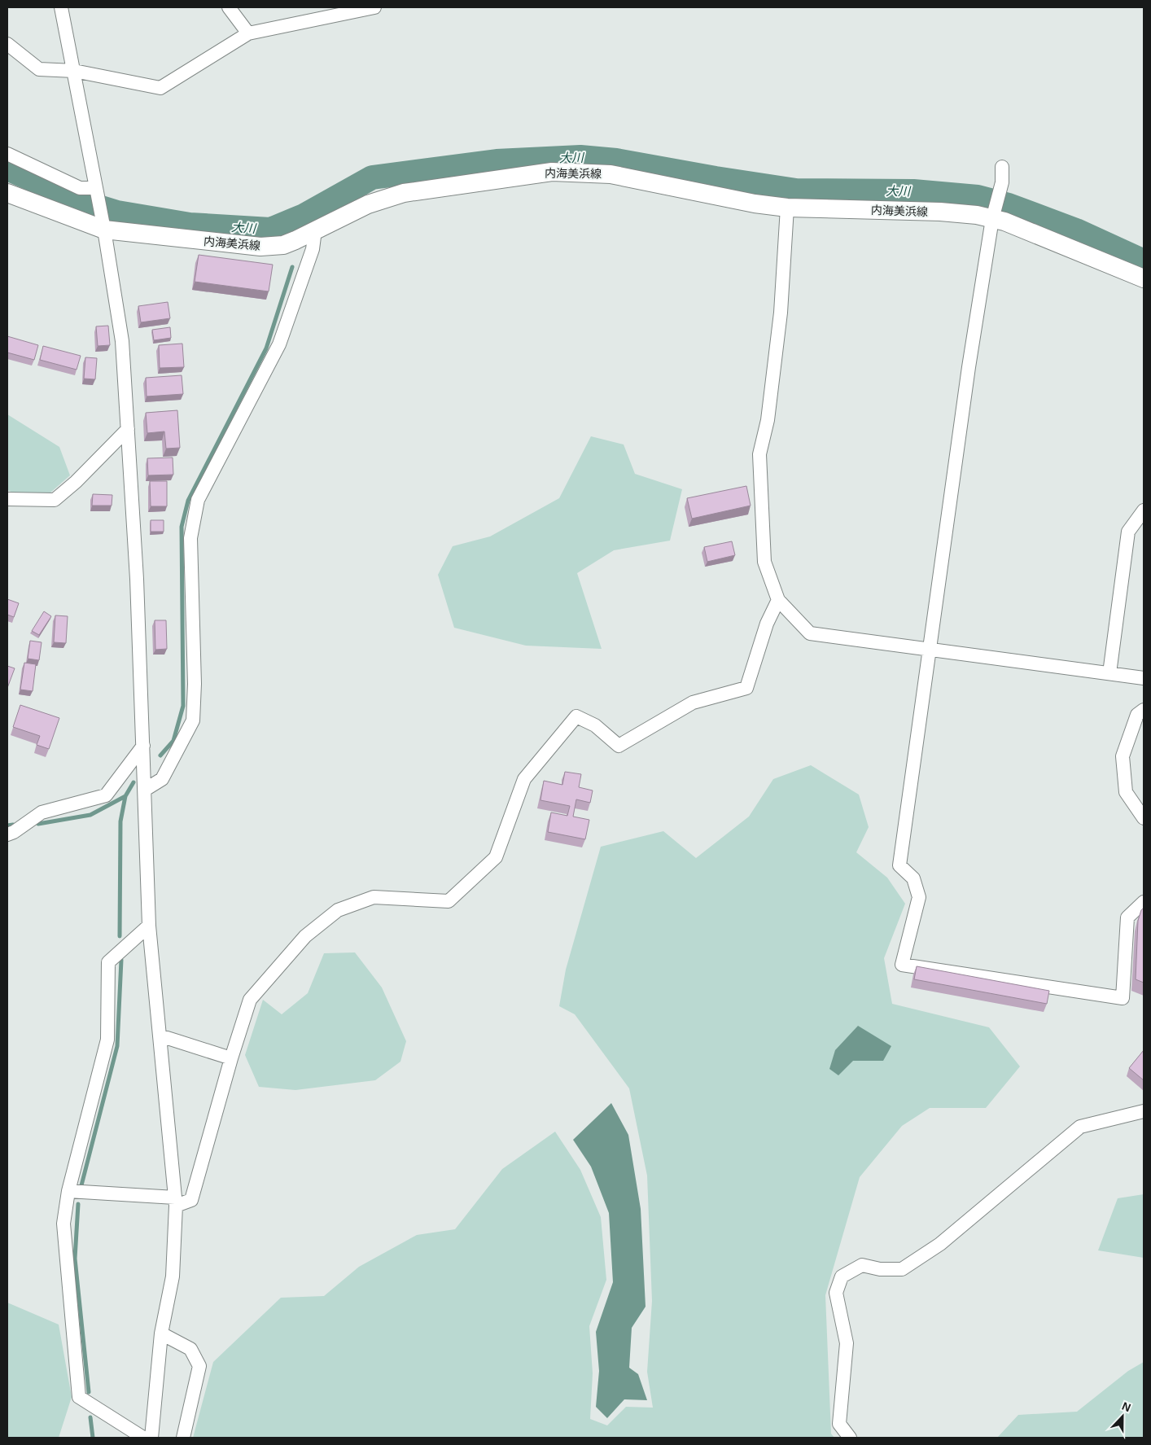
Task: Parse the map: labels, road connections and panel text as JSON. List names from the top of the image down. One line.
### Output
{"streets":{"main road":["内海美浜線"]},"water":["大川"],"north":"top"}
